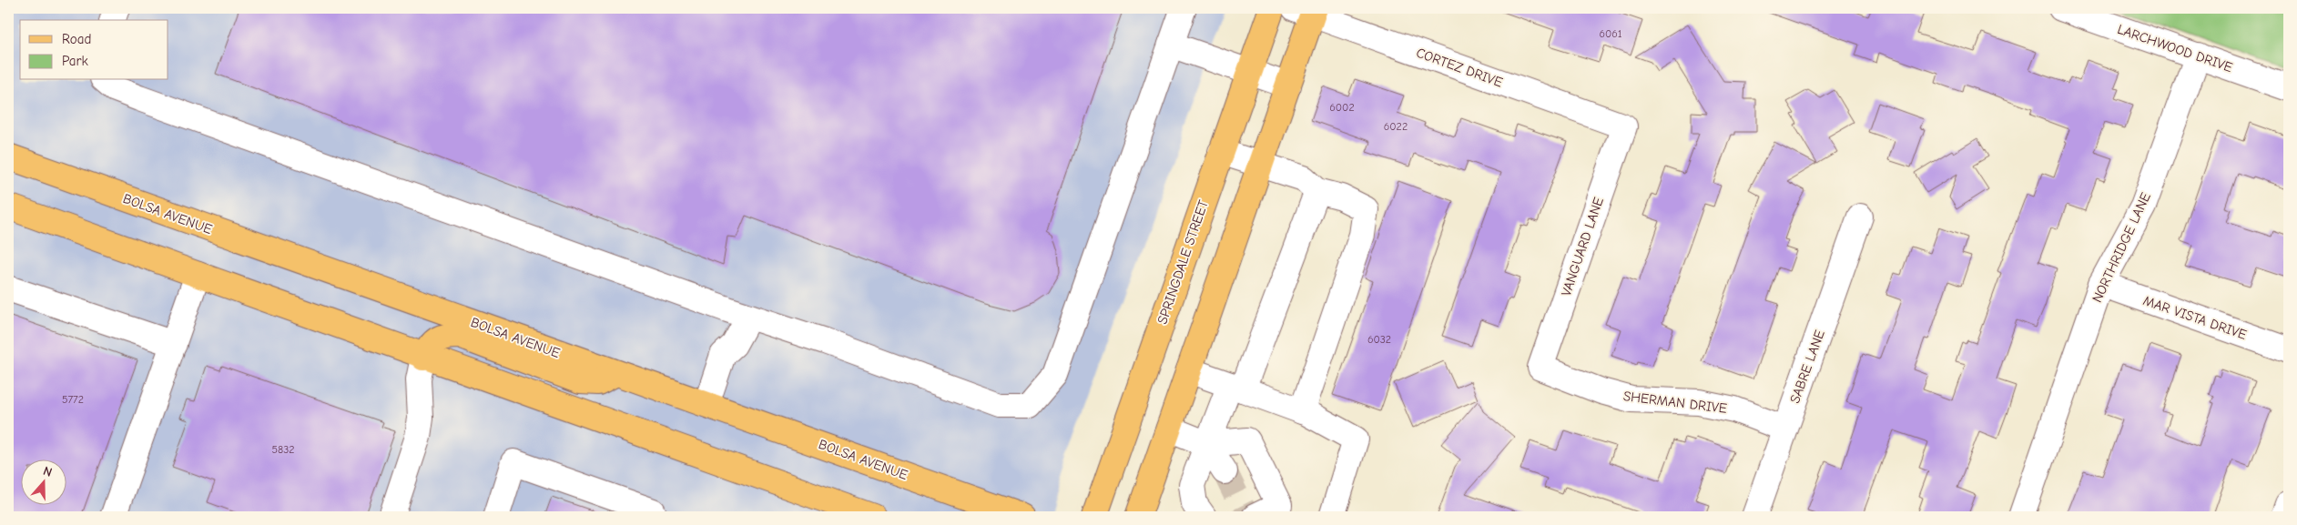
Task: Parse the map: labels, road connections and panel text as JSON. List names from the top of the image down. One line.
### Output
{"streets":{"main road":["BOLSA AVENUE","SPRINGDALE STREET"],"street":["LARCHWOOD DRIVE","CORTEZ DRIVE","VANGUARD LANE","NORTHRIDGE LANE","MAR VISTA DRIVE","SABRE LANE","SHERMAN DRIVE"]},"crossings":[["LARCHWOOD DRIVE","NORTHRIDGE LANE"],["CORTEZ DRIVE","VANGUARD LANE"],["VANGUARD LANE","SHERMAN DRIVE"],["NORTHRIDGE LANE","MAR VISTA DRIVE"],["SABRE LANE","SHERMAN DRIVE"]],"house_numbers":["6061","6002","6022","6032","5772","5832"],"legend":["Road","Park"],"north":"top"}
